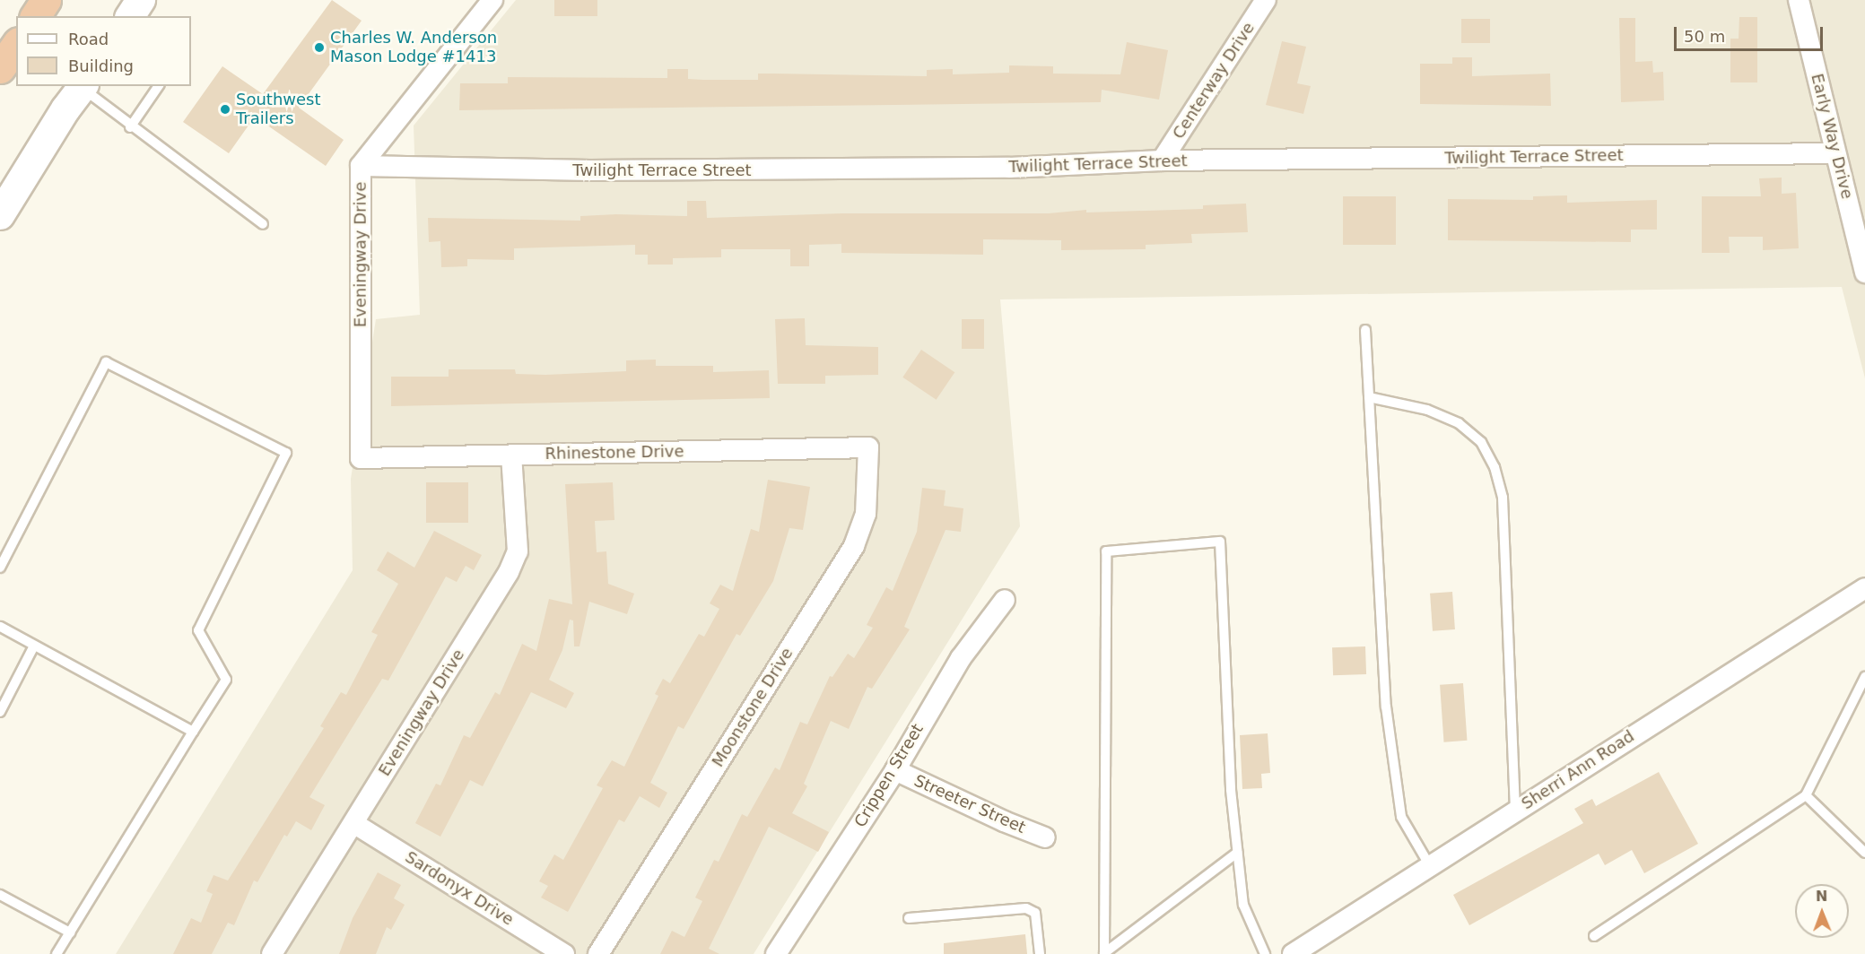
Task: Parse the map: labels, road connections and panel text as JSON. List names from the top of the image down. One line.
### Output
{"streets":{"street":["Centerway Drive","Early Way Drive","Twilight Terrace Street","Eveningway Drive","Rhinestone Drive","Moonstone Drive","Sherri Ann Road","Crippen Street","Streeter Street","Sardonyx Drive"]},"crossings":[["Centerway Drive","Twilight Terrace Street"],["Early Way Drive","Twilight Terrace Street"],["Twilight Terrace Street","Eveningway Drive"],["Eveningway Drive","Rhinestone Drive"],["Eveningway Drive","Sardonyx Drive"],["Rhinestone Drive","Moonstone Drive"],["Crippen Street","Streeter Street"]],"places":["Charles W. Anderson Mason Lodge #1413","Southwest Trailers"],"legend":["Road","Building"],"scale_bar":"50 m","north":"top"}
